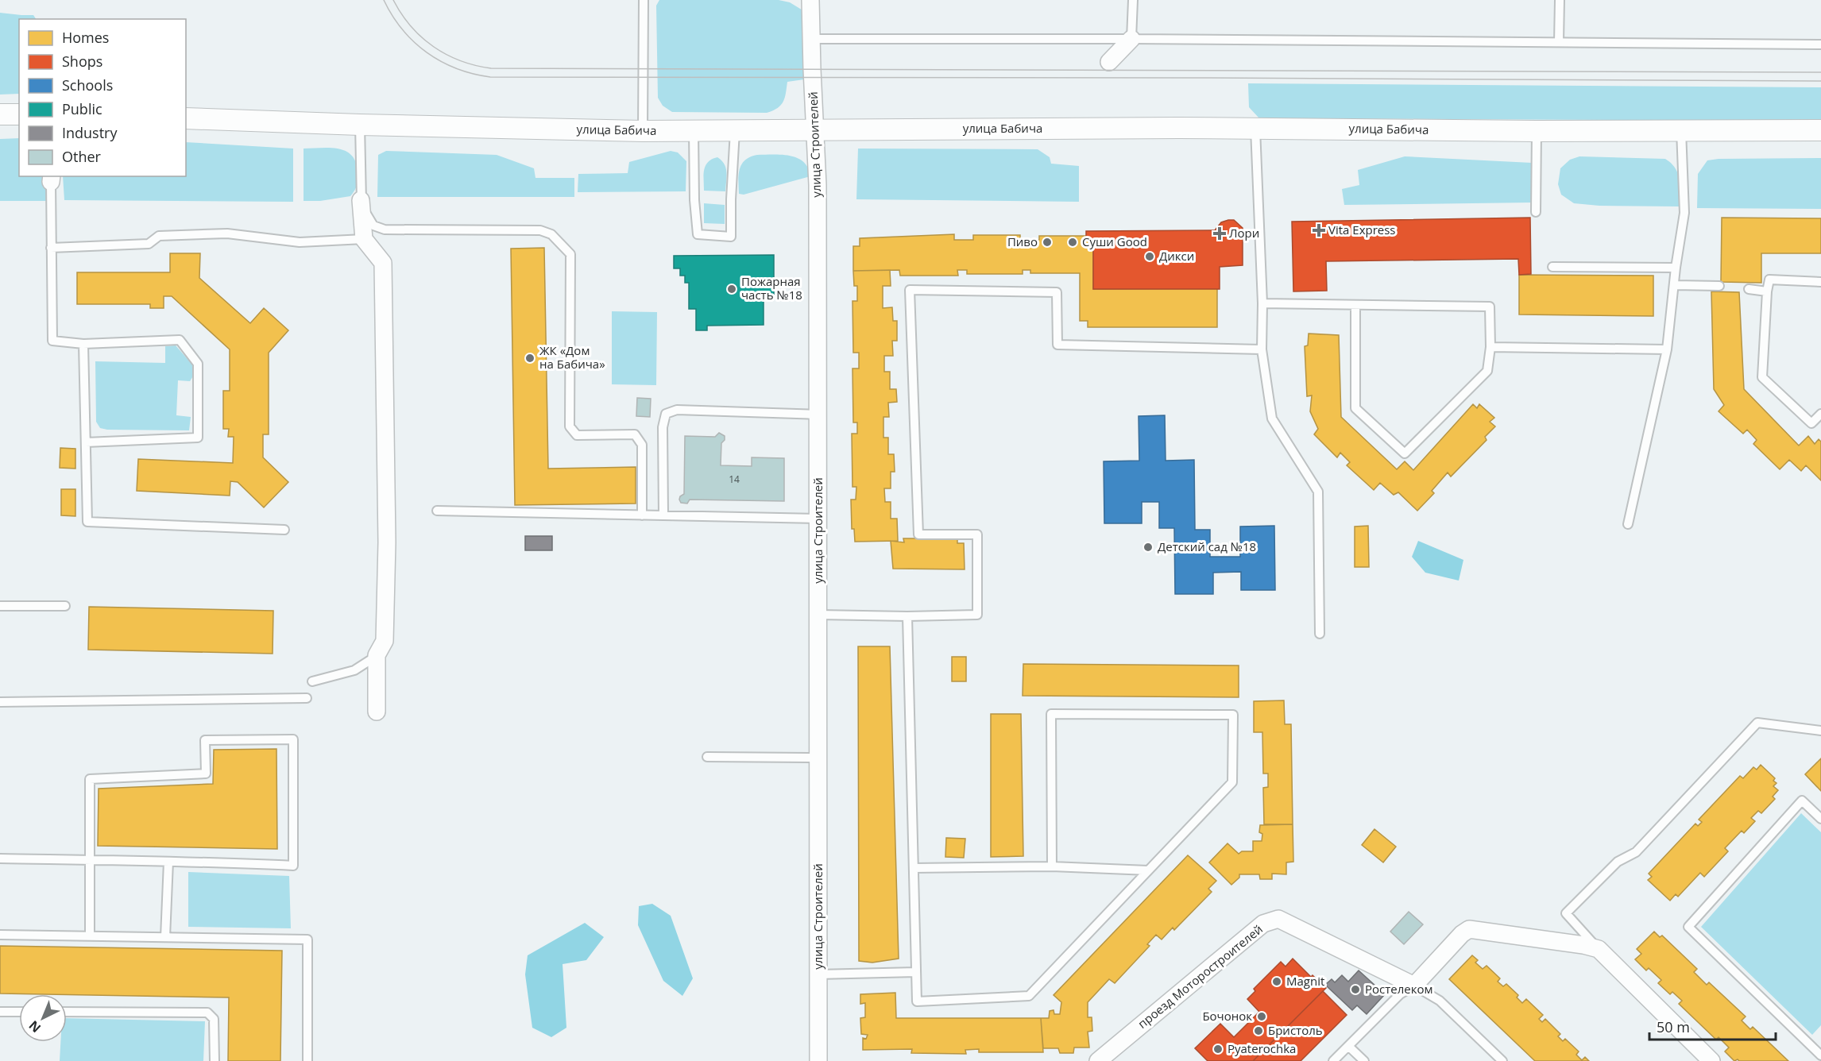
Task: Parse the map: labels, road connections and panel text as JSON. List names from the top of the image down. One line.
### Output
{"streets":{"street":["улица Бабича","улица Строителей","проезд Моторостроителей"]},"crossings":[["улица Бабича","улица Строителей"]],"places":{"health":["Vita Express","Лори"],"other":["Пиво","Суши Good","Дикси","Пожарная часть №18","ЖК «Дом на Бабича»","Детский сад №18","Magnit","Ростелеком","Бочонок","Бристоль","Pyaterochka"]},"house_numbers":["14"],"legend":["Homes","Shops","Schools","Public","Industry","Other"],"scale_bar":"50 m","north":"bottom left"}
